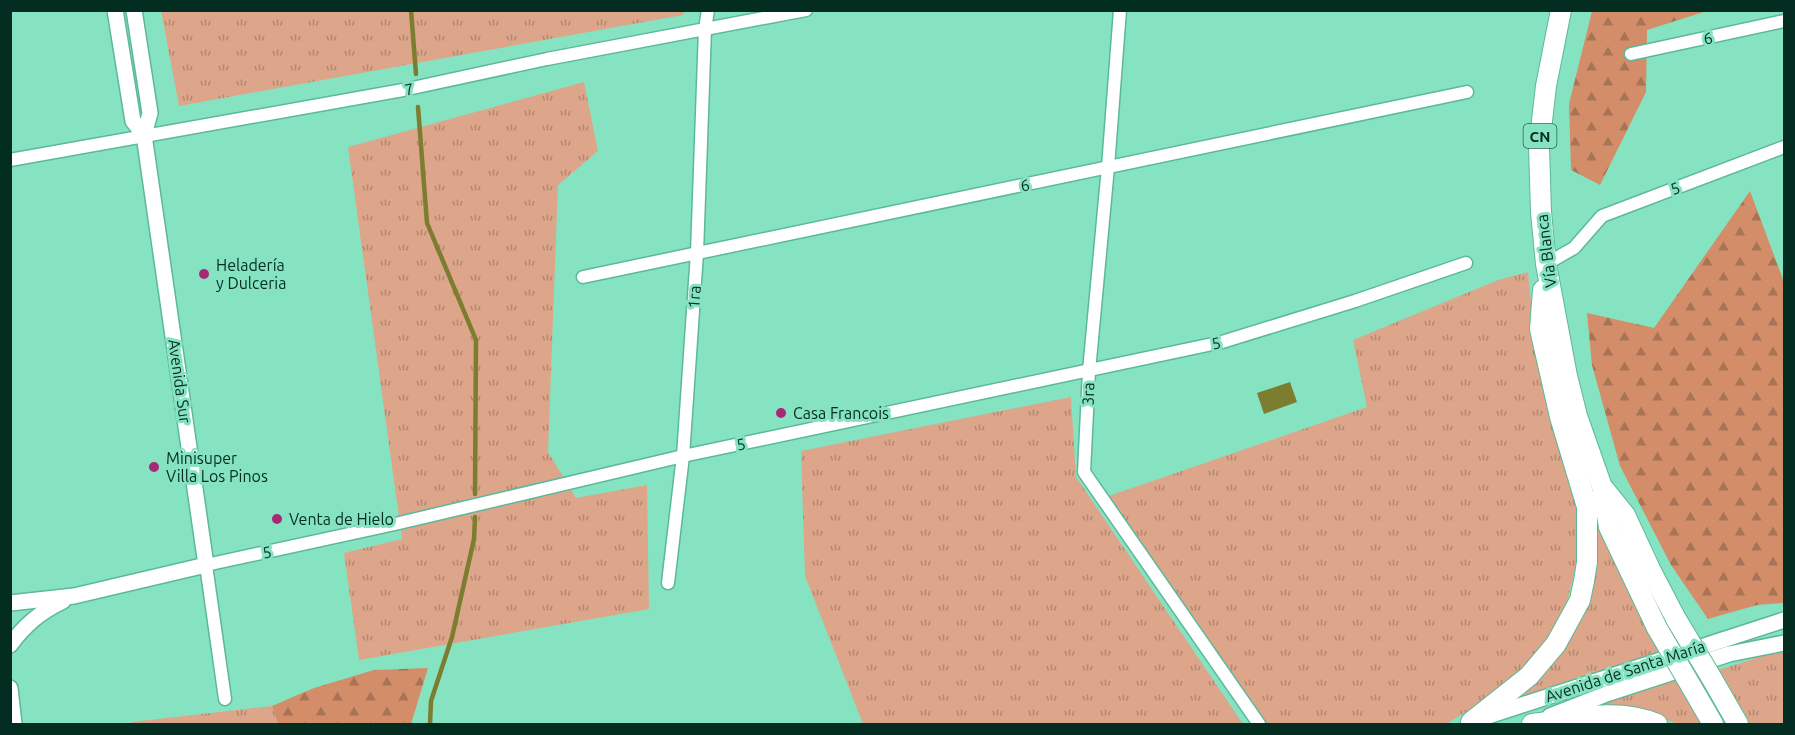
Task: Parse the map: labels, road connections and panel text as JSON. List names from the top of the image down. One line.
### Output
{"streets":{"highway":["CN","Vía Blanca"],"street":["6","7","5","1ra","Avenida Sur","3ra","Avenida de Santa María"]},"crossings":[["6","1ra"],["6","3ra"],["7","1ra"],["7","Avenida Sur"],["5","Vía Blanca"],["5","1ra"],["5","Avenida Sur"],["5","3ra"]],"places":["Heladería y Dulceria","Casa Francois","Minisuper Villa Los Pinos","Venta de Hielo"]}
